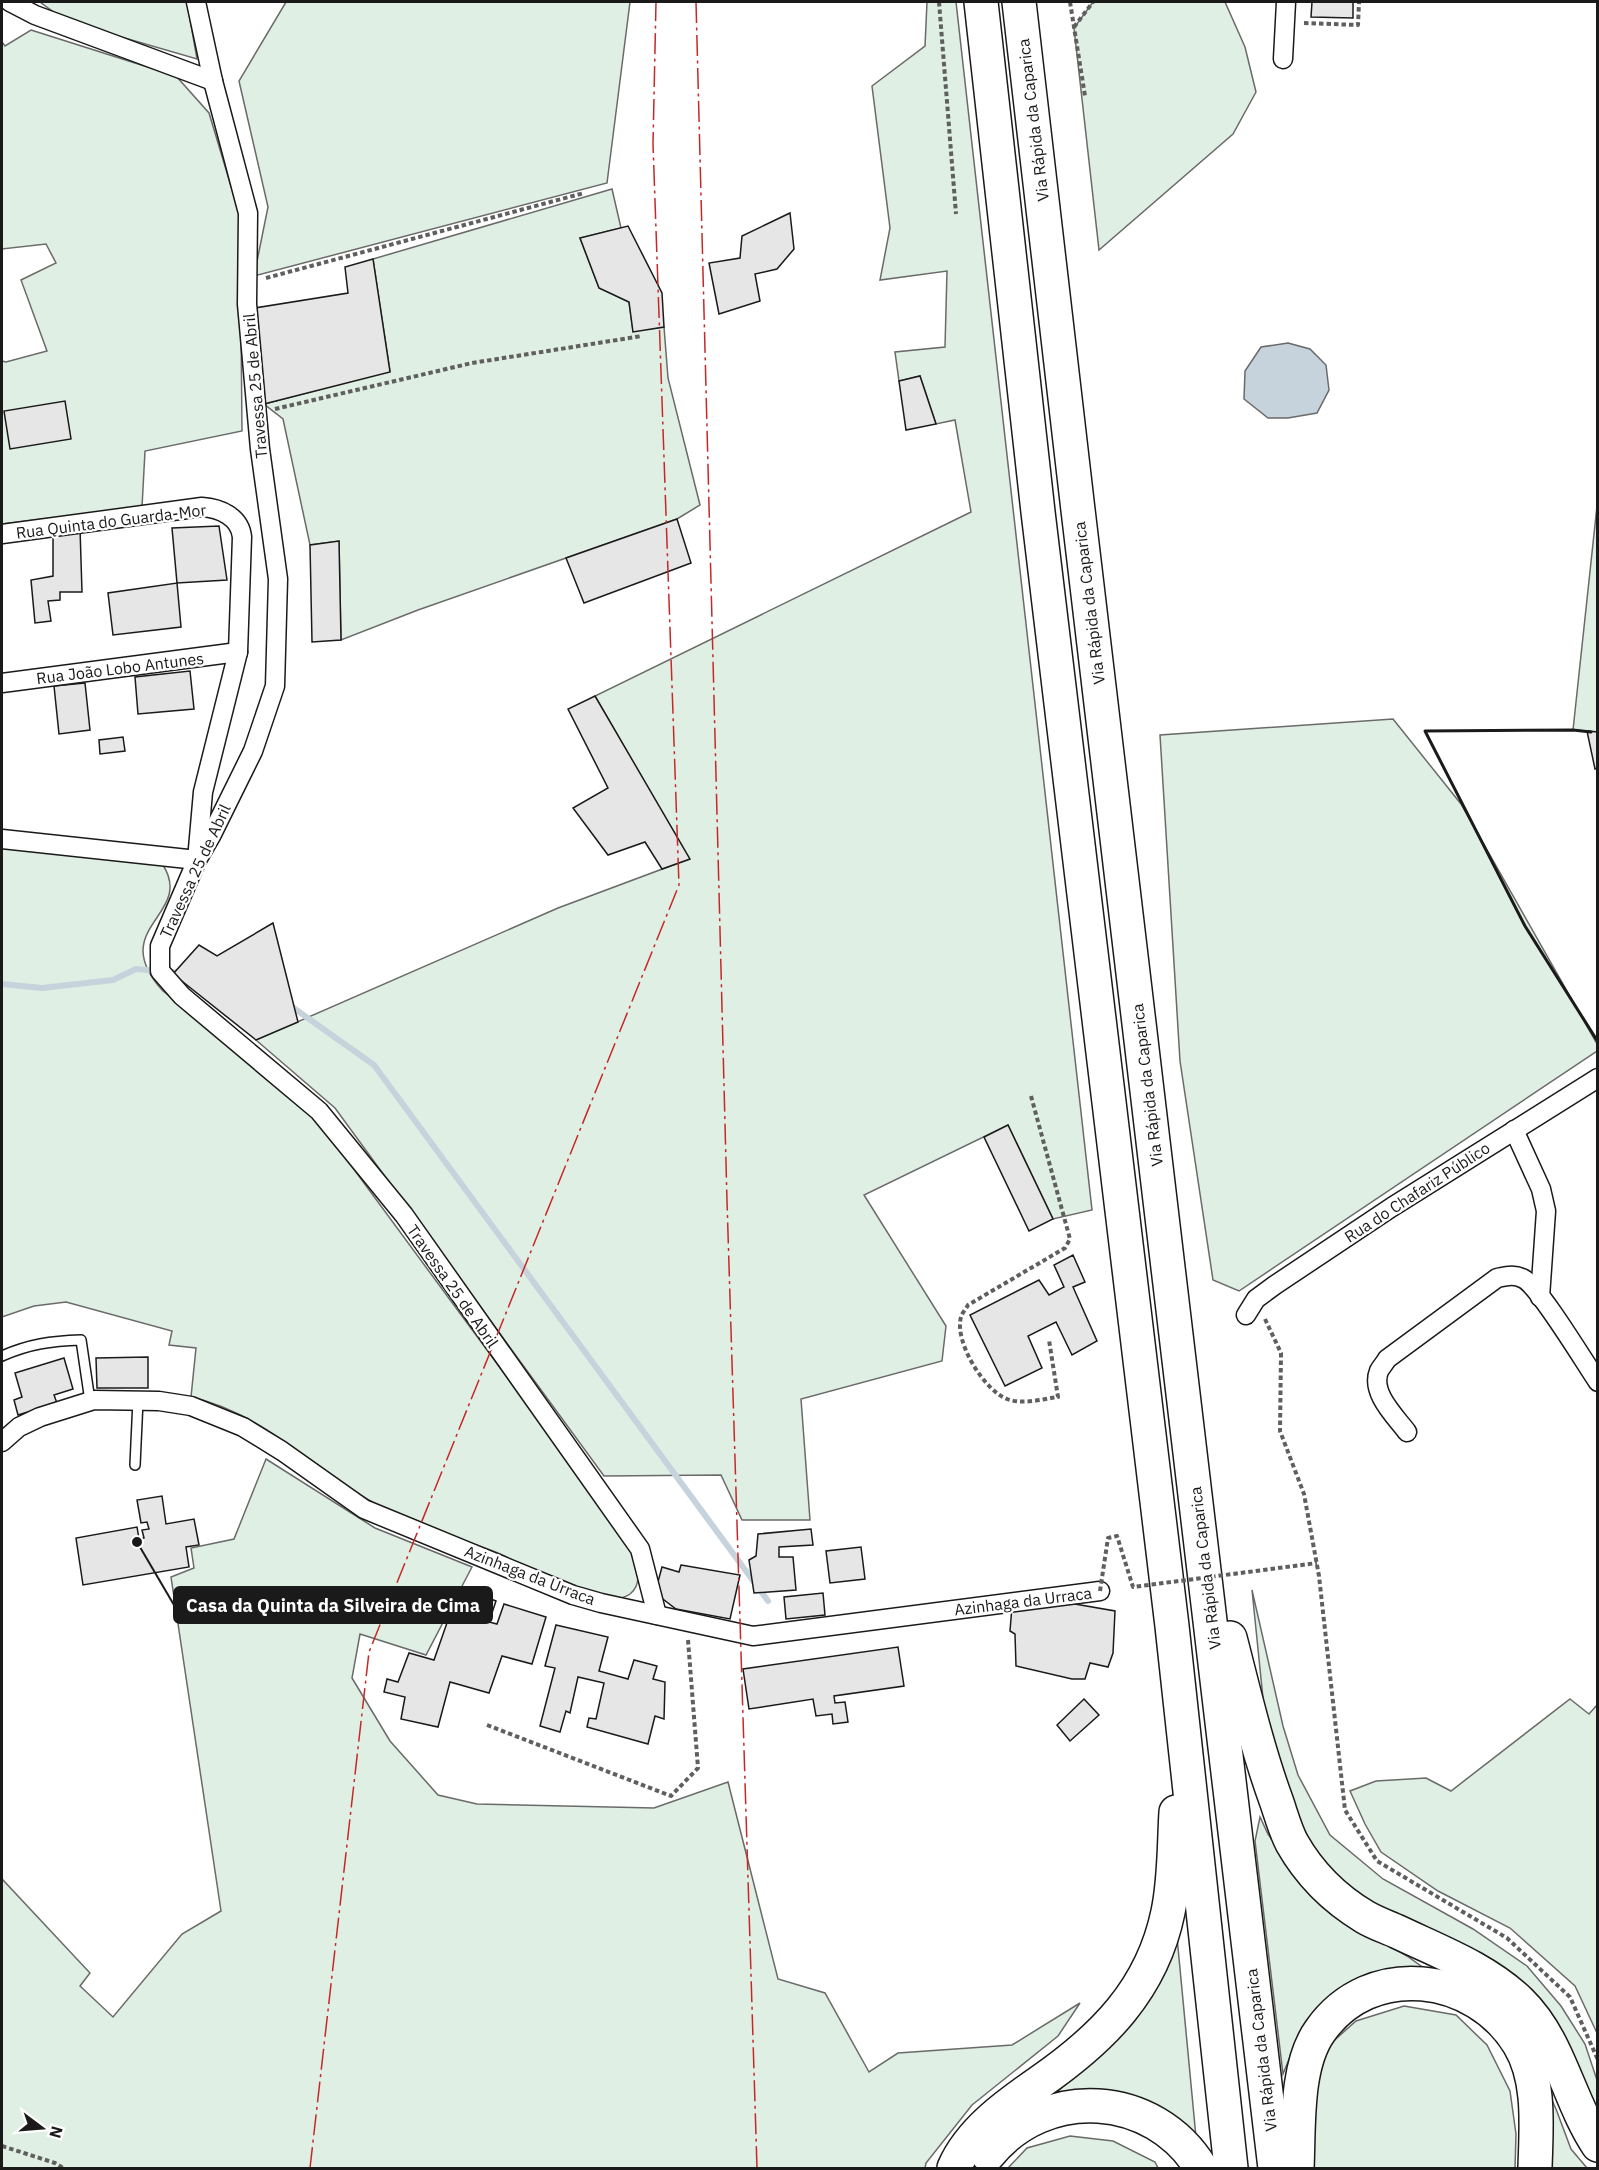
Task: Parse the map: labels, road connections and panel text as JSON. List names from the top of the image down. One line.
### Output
{"streets":{"highway":["Via Rápida da Caparica"],"street":["Travessa 25 de Abril","Rua Quinta do Guarda-Mor","Rua João Lobo Antunes","Rua do Chafariz Público","Azinhaga da Urraca"]},"crossings":[["Travessa 25 de Abril","Azinhaga da Urraca"],["Rua Quinta do Guarda-Mor","Rua João Lobo Antunes"]],"places":["Casa da Quinta da Silveira de Cima"],"north":"right"}
